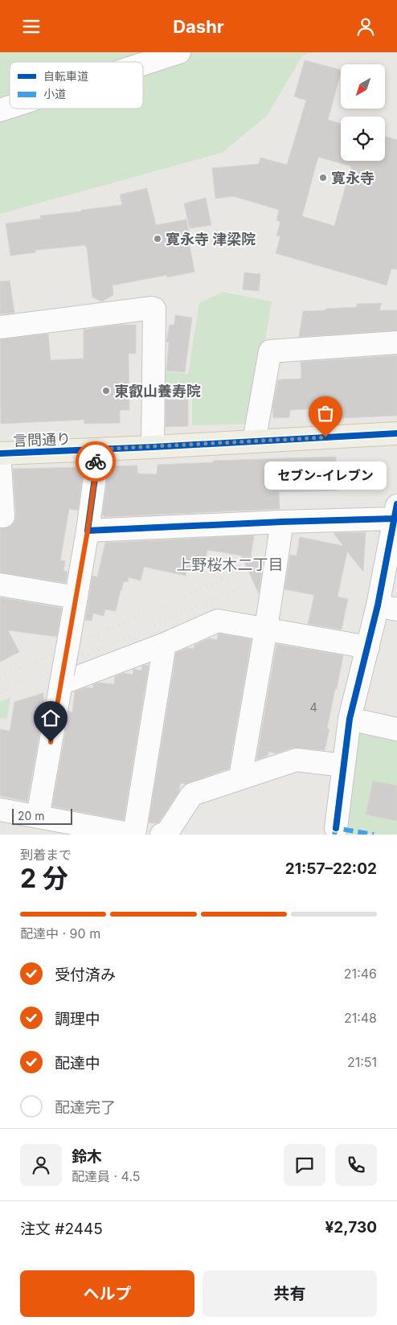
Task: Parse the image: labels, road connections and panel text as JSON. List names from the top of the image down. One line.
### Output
{"streets":{"main road":["言問通り"]},"districts":["上野桜木二丁目"],"places":["寛永寺","寛永寺 津梁院","東叡山養寿院","セブン-イレブン"],"house_numbers":["4"],"legend":["自転車道","小道"],"scale_bar":"20 m","north":"bottom left","page":{"header":"Dashr","bubble":"セブン-イレブン","scale":"20 m","heading":["2 分","到着まで","21:57–22:02"],"panel":["鈴木","配達員 · 4.5","注文 #2445","¥2,730"],"bar":"配達中 · 90 m","list":[["受付済み","21:46"],["調理中","21:48"],["配達中","21:51"],"配達完了"],"buttons":["ヘルプ","共有"]}}
